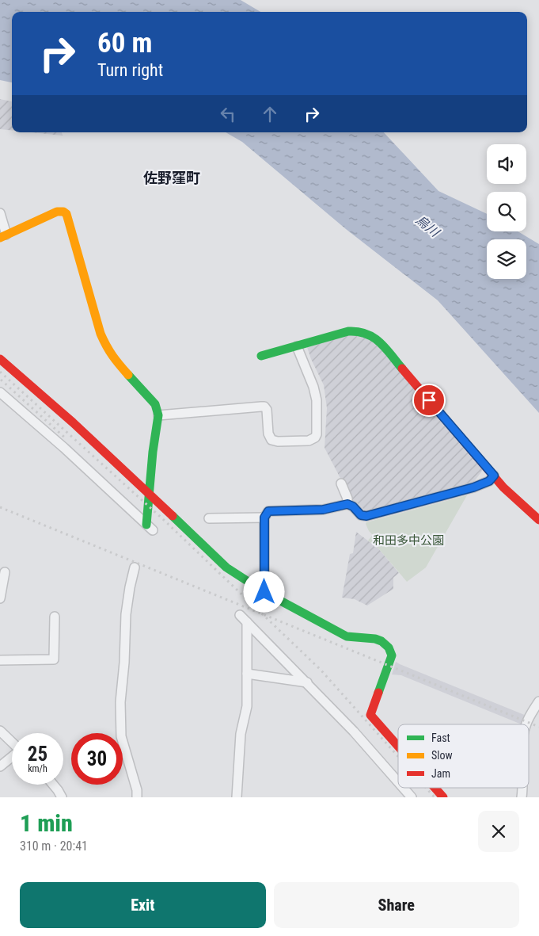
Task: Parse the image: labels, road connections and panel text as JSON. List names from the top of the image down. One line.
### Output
{"districts":["佐野窪町"],"water":["烏川"],"parks":["和田多中公園"],"legend":["Fast","Slow","Jam"],"page":{"turn":["60 m","Turn right"],"speed":"25 km/h","limit":"30","heading":["1 min","310 m · 20:41"],"buttons":["Exit","Share"]}}
